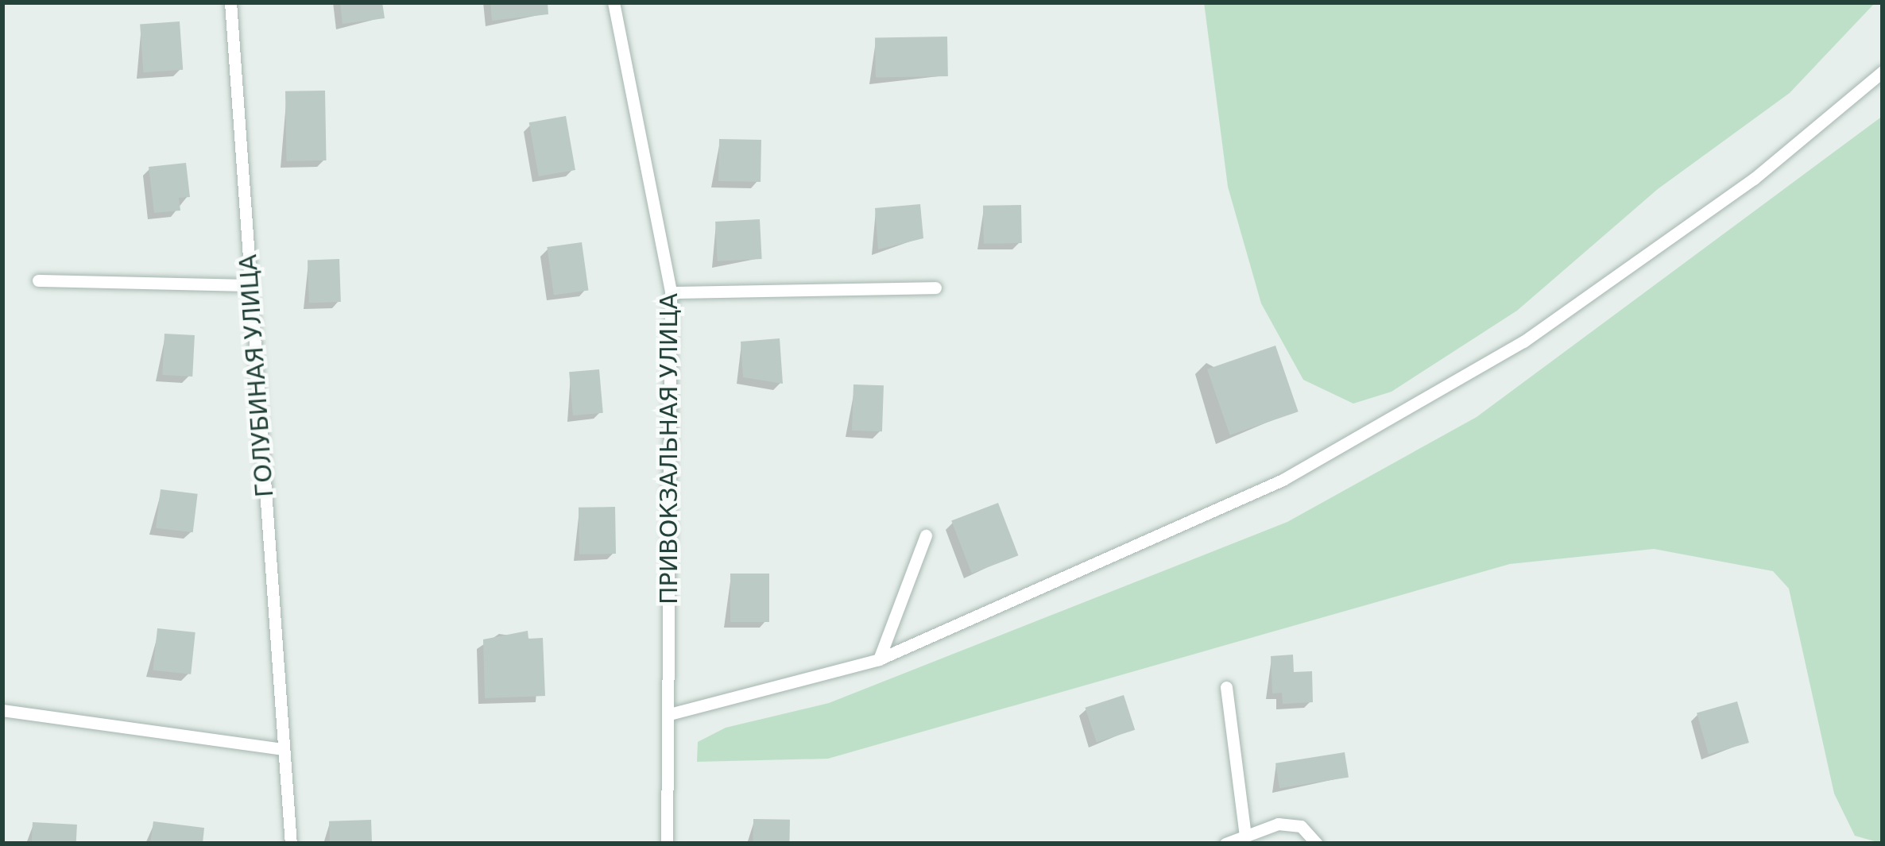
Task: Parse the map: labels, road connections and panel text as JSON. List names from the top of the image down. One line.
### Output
{"streets":{"lane":["ГОЛУБИНАЯ УЛИЦА","ПРИВОКЗАЛЬНАЯ УЛИЦА"]}}
